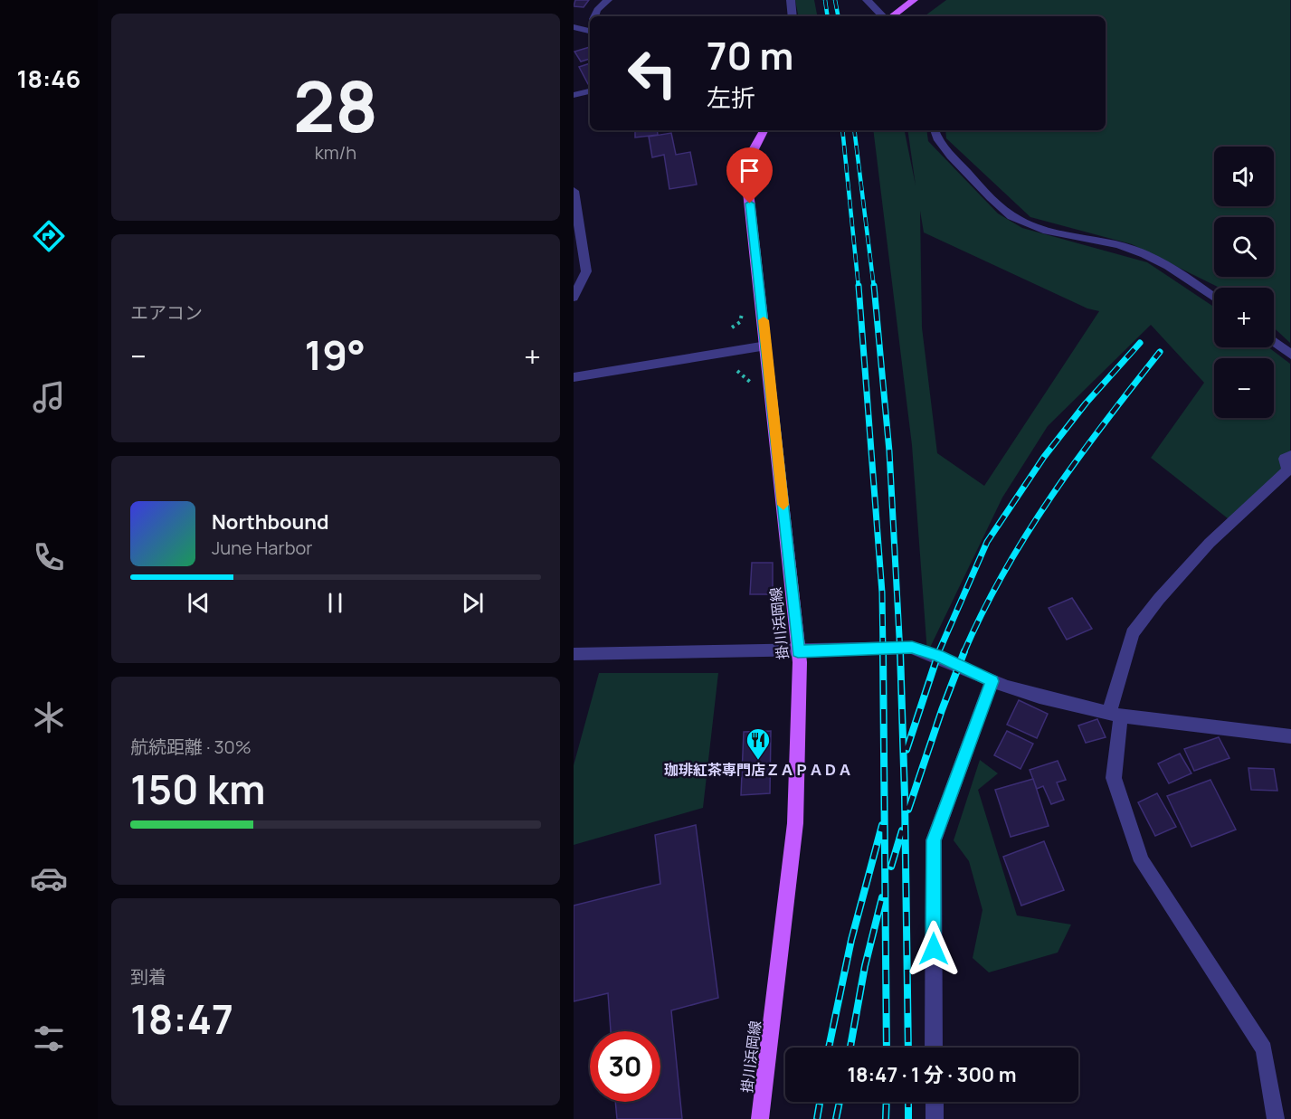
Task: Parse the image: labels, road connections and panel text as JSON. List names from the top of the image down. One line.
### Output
{"streets":{"main road":["掛川浜岡線"]},"places":{"restaurant":["珈琲紅茶専門店ＺＡＰＡＤＡ"]},"page":{"tabs":"18:46","tile":[["28","km/h"],"エアコン",["航続距離 · 30%","150 km"],["到着","18:47"]],"turn":["70 m","左折"],"map_buttons":["+","−"],"heat":["−","19°","+"],"song":["Northbound","June Harbor"],"limit":"30","trip":"18:47 · 1 分 · 300 m"}}
